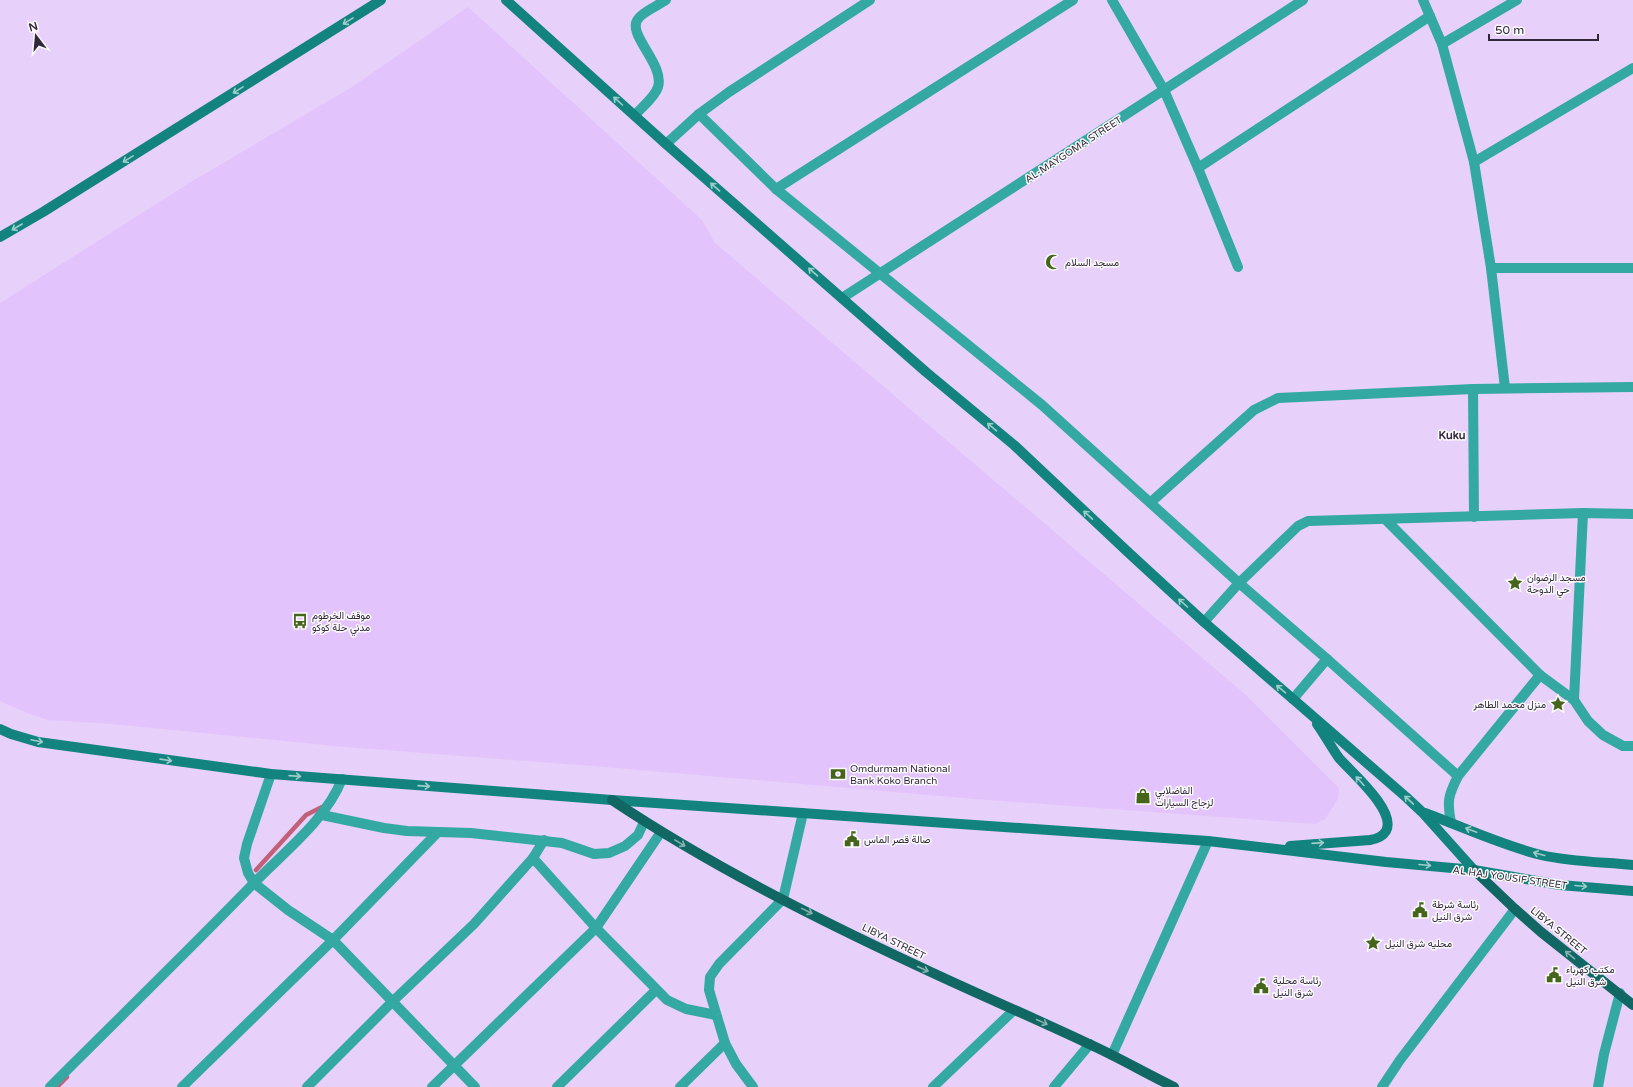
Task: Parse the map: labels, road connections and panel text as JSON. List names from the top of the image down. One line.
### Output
{"streets":{"main road":["AL HAJ YOUSIF STREET","LIBYA STREET"],"street":["AL-MAYGOMA STREET"]},"crossings":[["AL HAJ YOUSIF STREET","LIBYA STREET"]],"districts":["Kuku"],"places":{"mosque":["مسجد السلام"],"place":["مسجد الرضوان حي الدوحة","منزل محمد الطاهر","محليه شرق النيل"],"bus stop":["موقف الخرطوم مدني حلة كوكو"],"bank":["Omdurmam National Bank Koko Branch"],"shop":["الفاضلابي لزجاج السيارات"],"public building":["صالة قصر الماس","رئاسة شرطة شرق النيل","مكتب كهرباء شرق النيل","رئاسة محلية شرق النيل"]},"scale_bar":"50 m","north":"top"}
